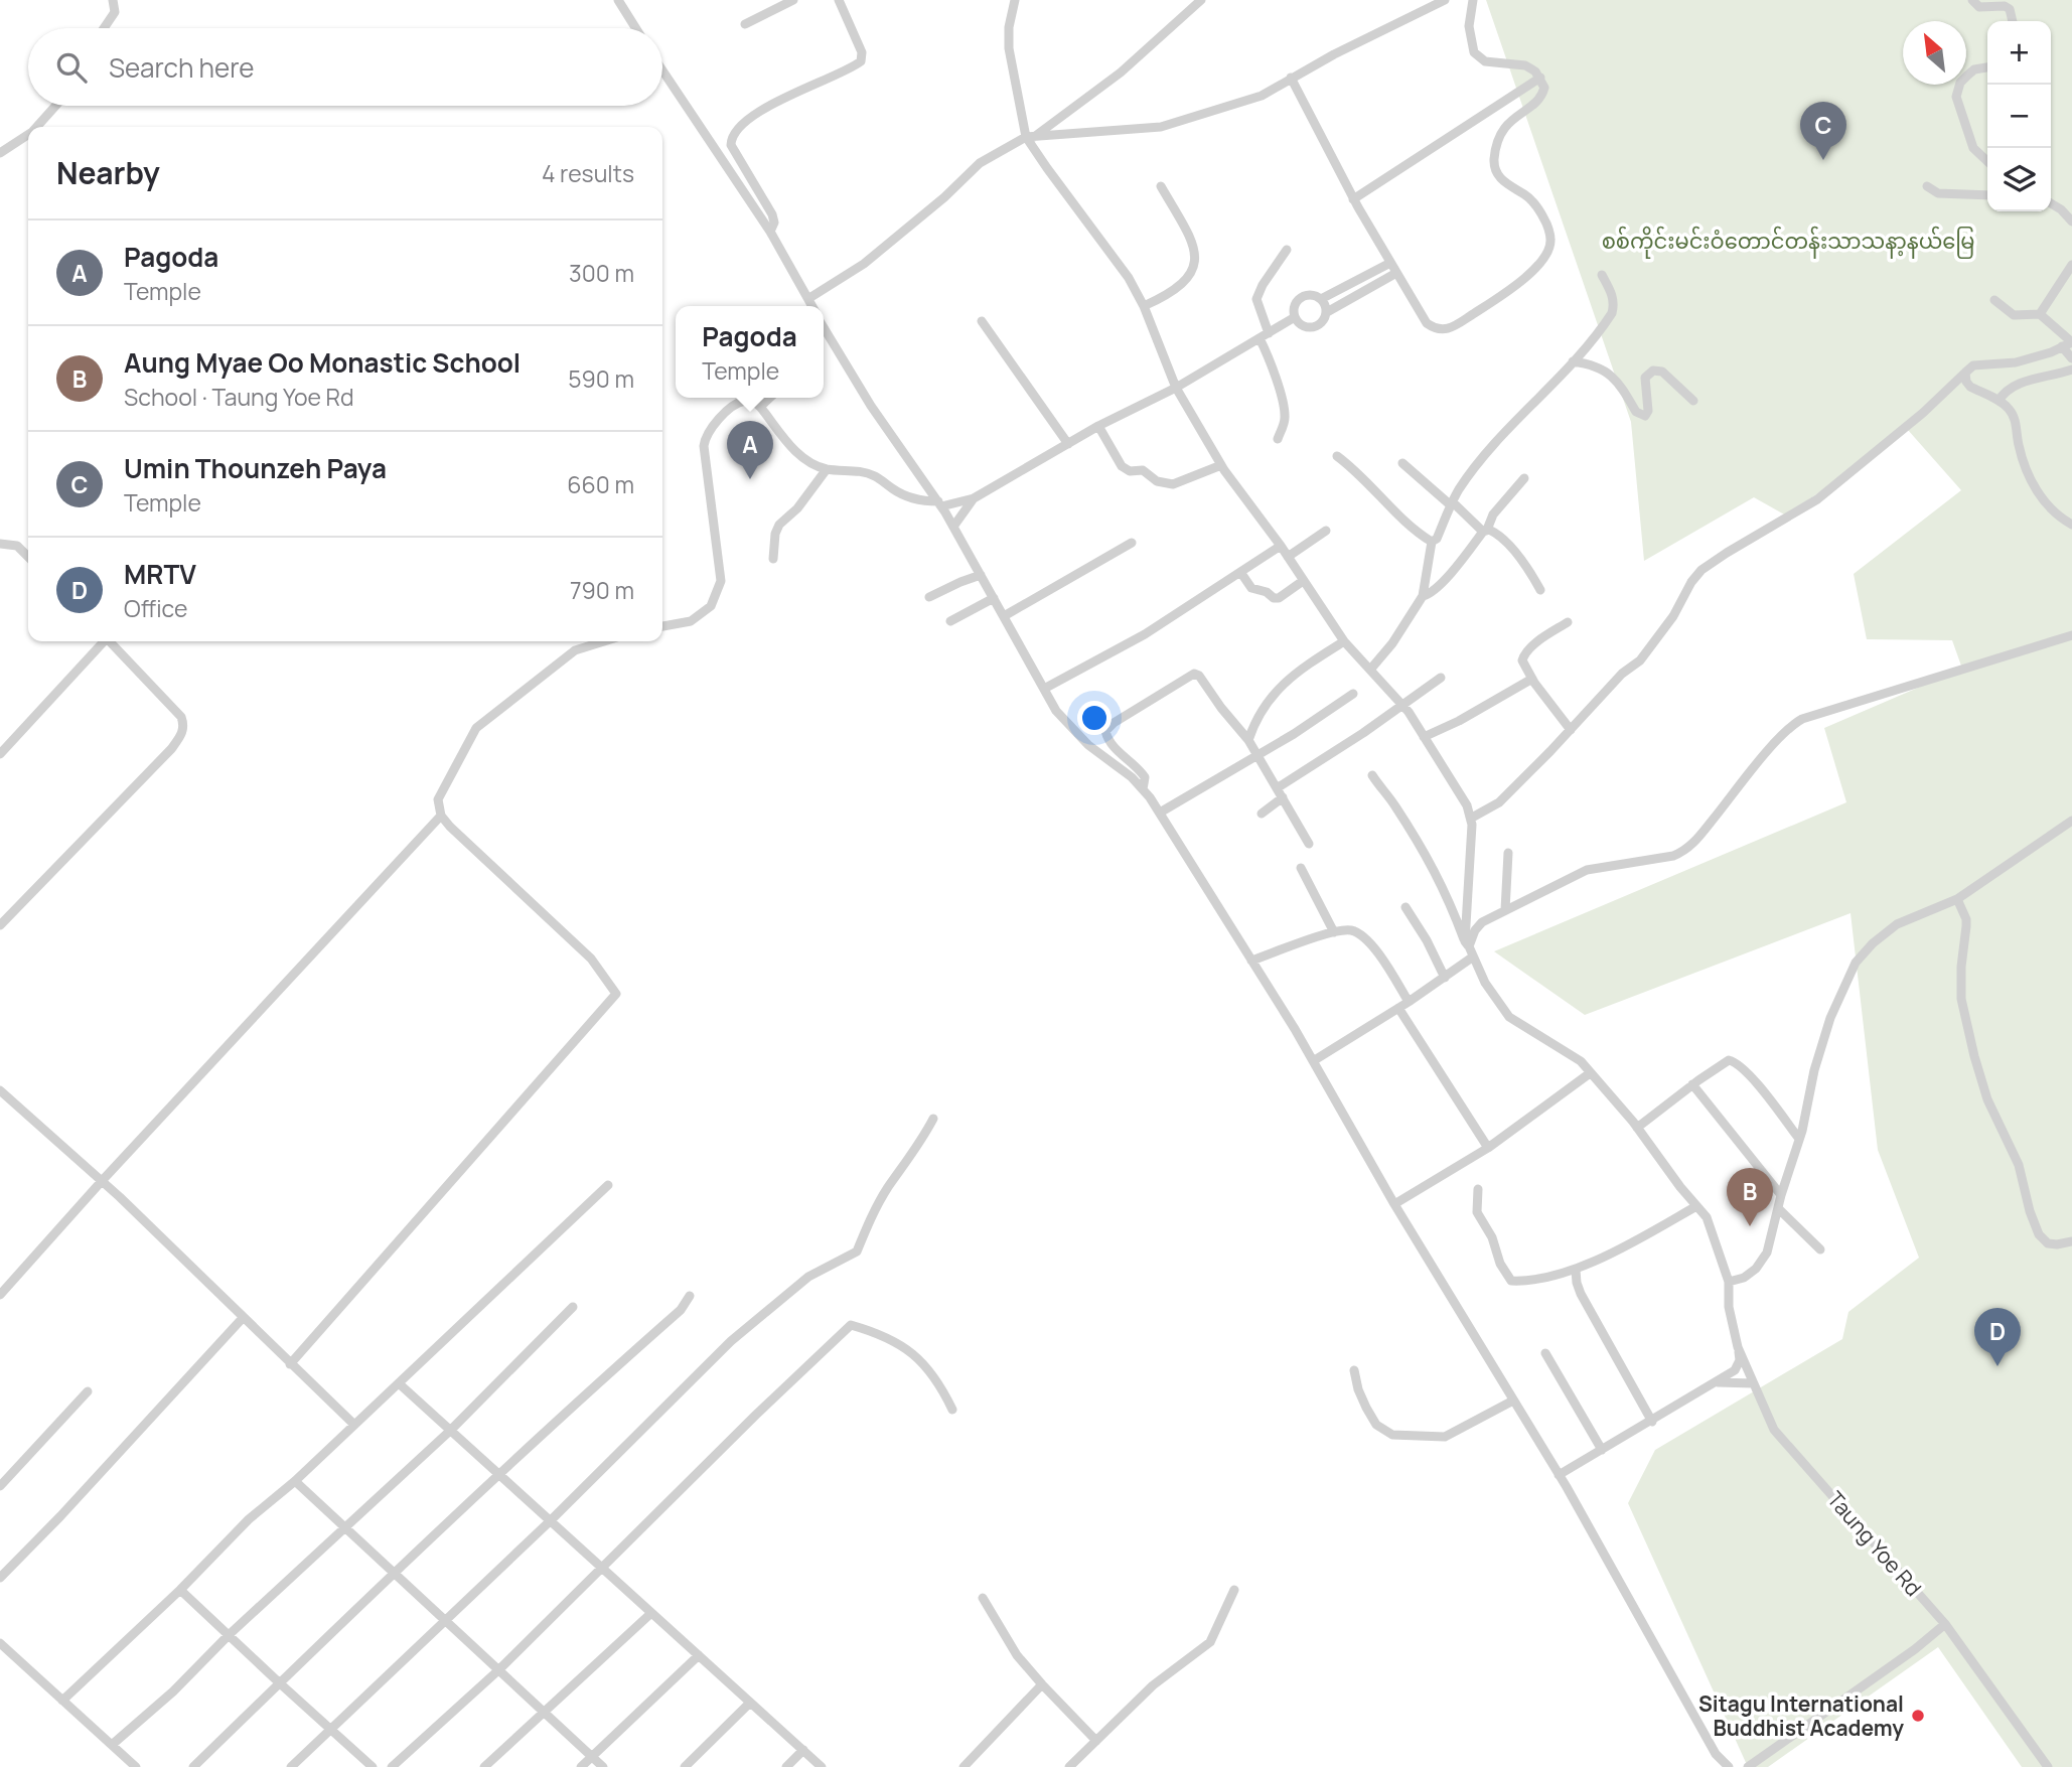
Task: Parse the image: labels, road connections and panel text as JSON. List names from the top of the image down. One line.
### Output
{"streets":{"street":["Taung Yoe Rd"]},"parks":["စစ်ကိုင်းမင်းဝံတောင်တန်းသာသနာ့နယ်မြေ"],"places":["Sitagu International Buddhist Academy"],"north":"top left","page":{"map_buttons":["+","−"],"search":"Search here","pins":["C","A","B","D"],"heading":["Nearby","4 results"],"list":[{"mark":"A","name":"Pagoda","note":"Temple","value":"300 m"},{"mark":"B","name":"Aung Myae Oo Monastic School","note":"School · Taung Yoe Rd","value":"590 m"},{"mark":"C","name":"Umin Thounzeh Paya","note":"Temple","value":"660 m"},{"mark":"D","name":"MRTV","note":"Office","value":"790 m"}],"popup":["Pagoda","Temple"]}}
